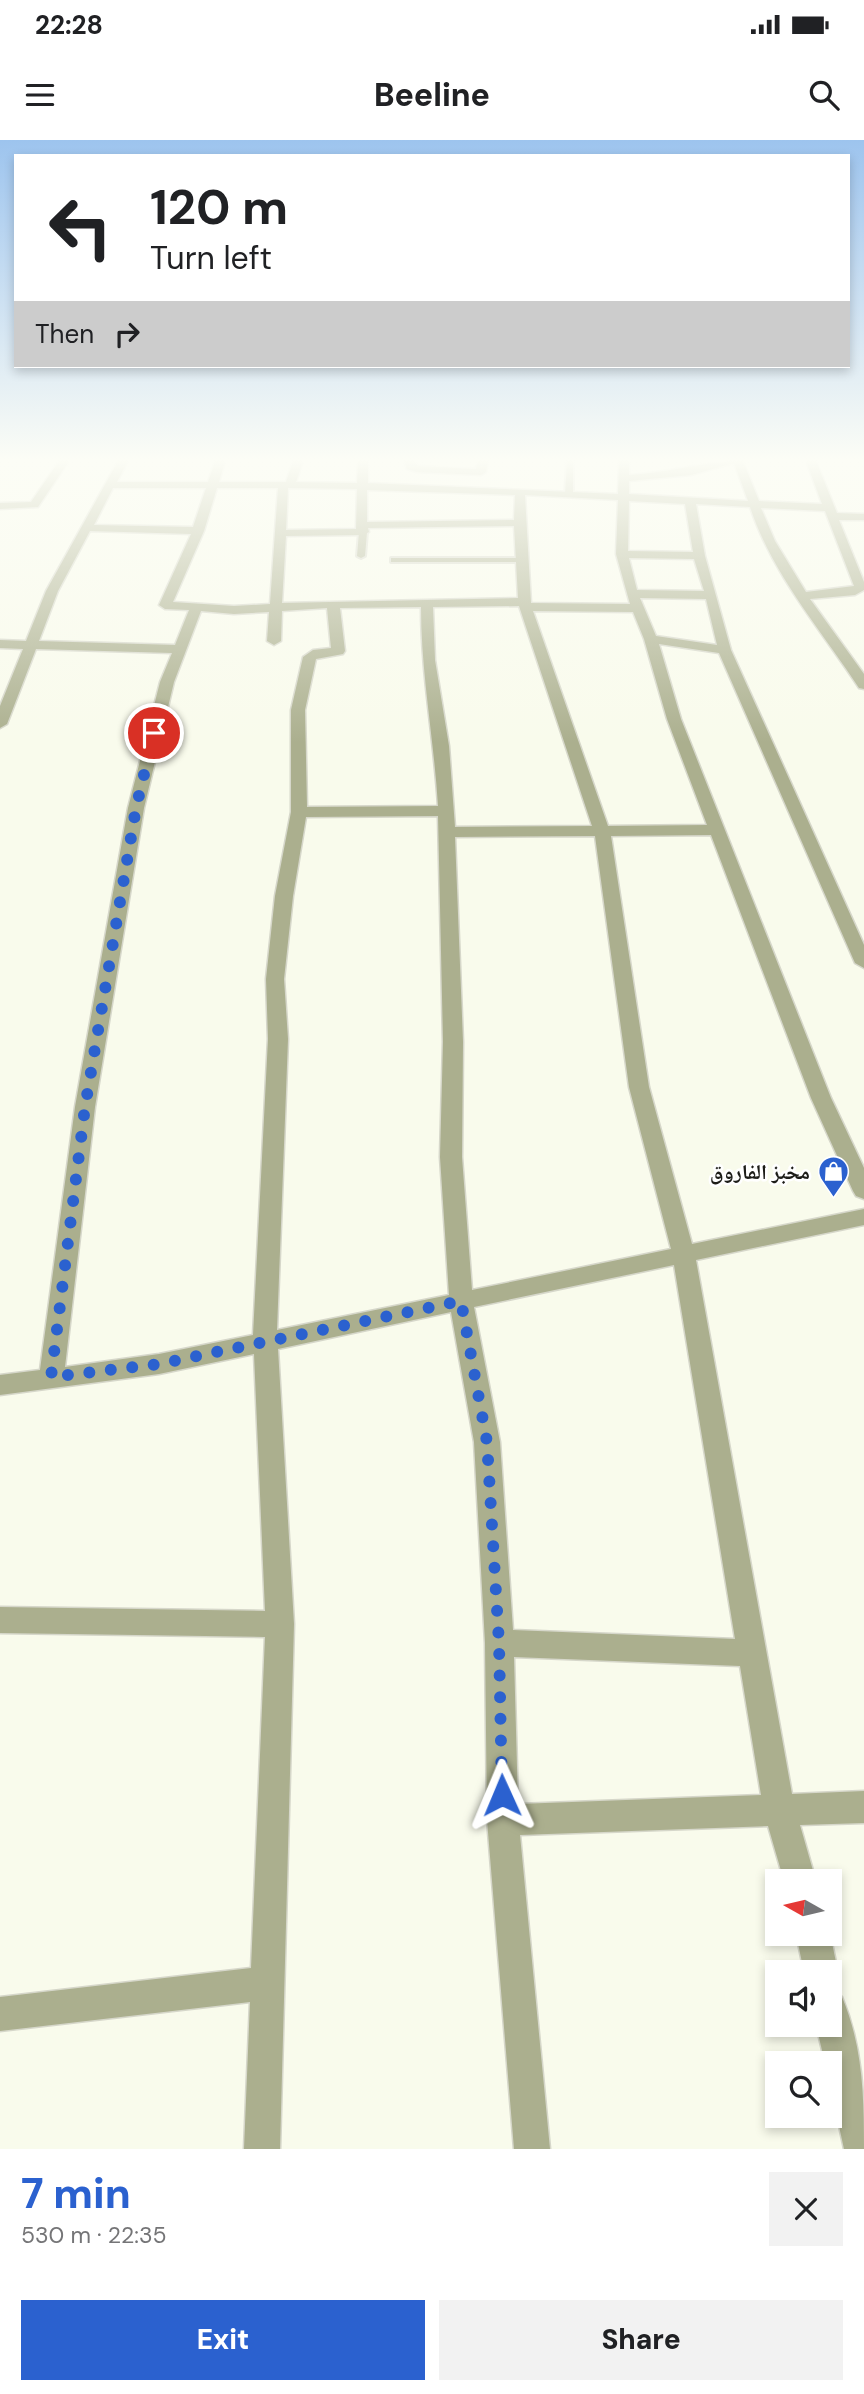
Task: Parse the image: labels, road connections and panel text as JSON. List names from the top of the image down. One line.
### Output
{"places":{"shop":["مخبز الفاروق"]},"north":"left","page":{"status":"22:28","header":"Beeline","turn":["120 m","Turn left"],"then":"Then","heading":["7 min","530 m · 22:35"],"buttons":["Exit","Share"]}}
